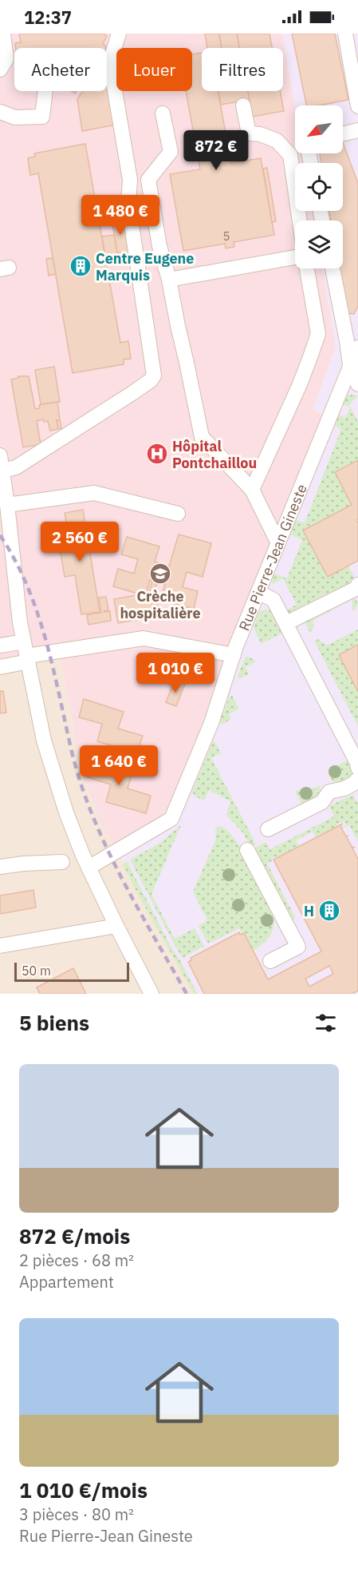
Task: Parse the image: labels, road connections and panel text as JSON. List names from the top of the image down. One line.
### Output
{"streets":{"street":["Rue Pierre-Jean Gineste"]},"places":{"building":["Centre Eugene Marquis","H"],"hospital":["Hôpital Pontchaillou"],"school or university":["Crèche hospitalière"]},"house_numbers":["5"],"scale_bar":"50 m","north":"bottom left","page":{"status":"12:37","chip":["Acheter","Louer","Filtres"],"price":["872 €","1 480 €","2 560 €","1 010 €","1 640 €"],"scale":"50 m","heading":"5 biens","list":[{"name":"872 €/mois","note":"2 pièces · 68 m² · Appartement"},{"name":"1 010 €/mois","note":"3 pièces · 80 m² · Rue Pierre-Jean Gineste"}]}}
